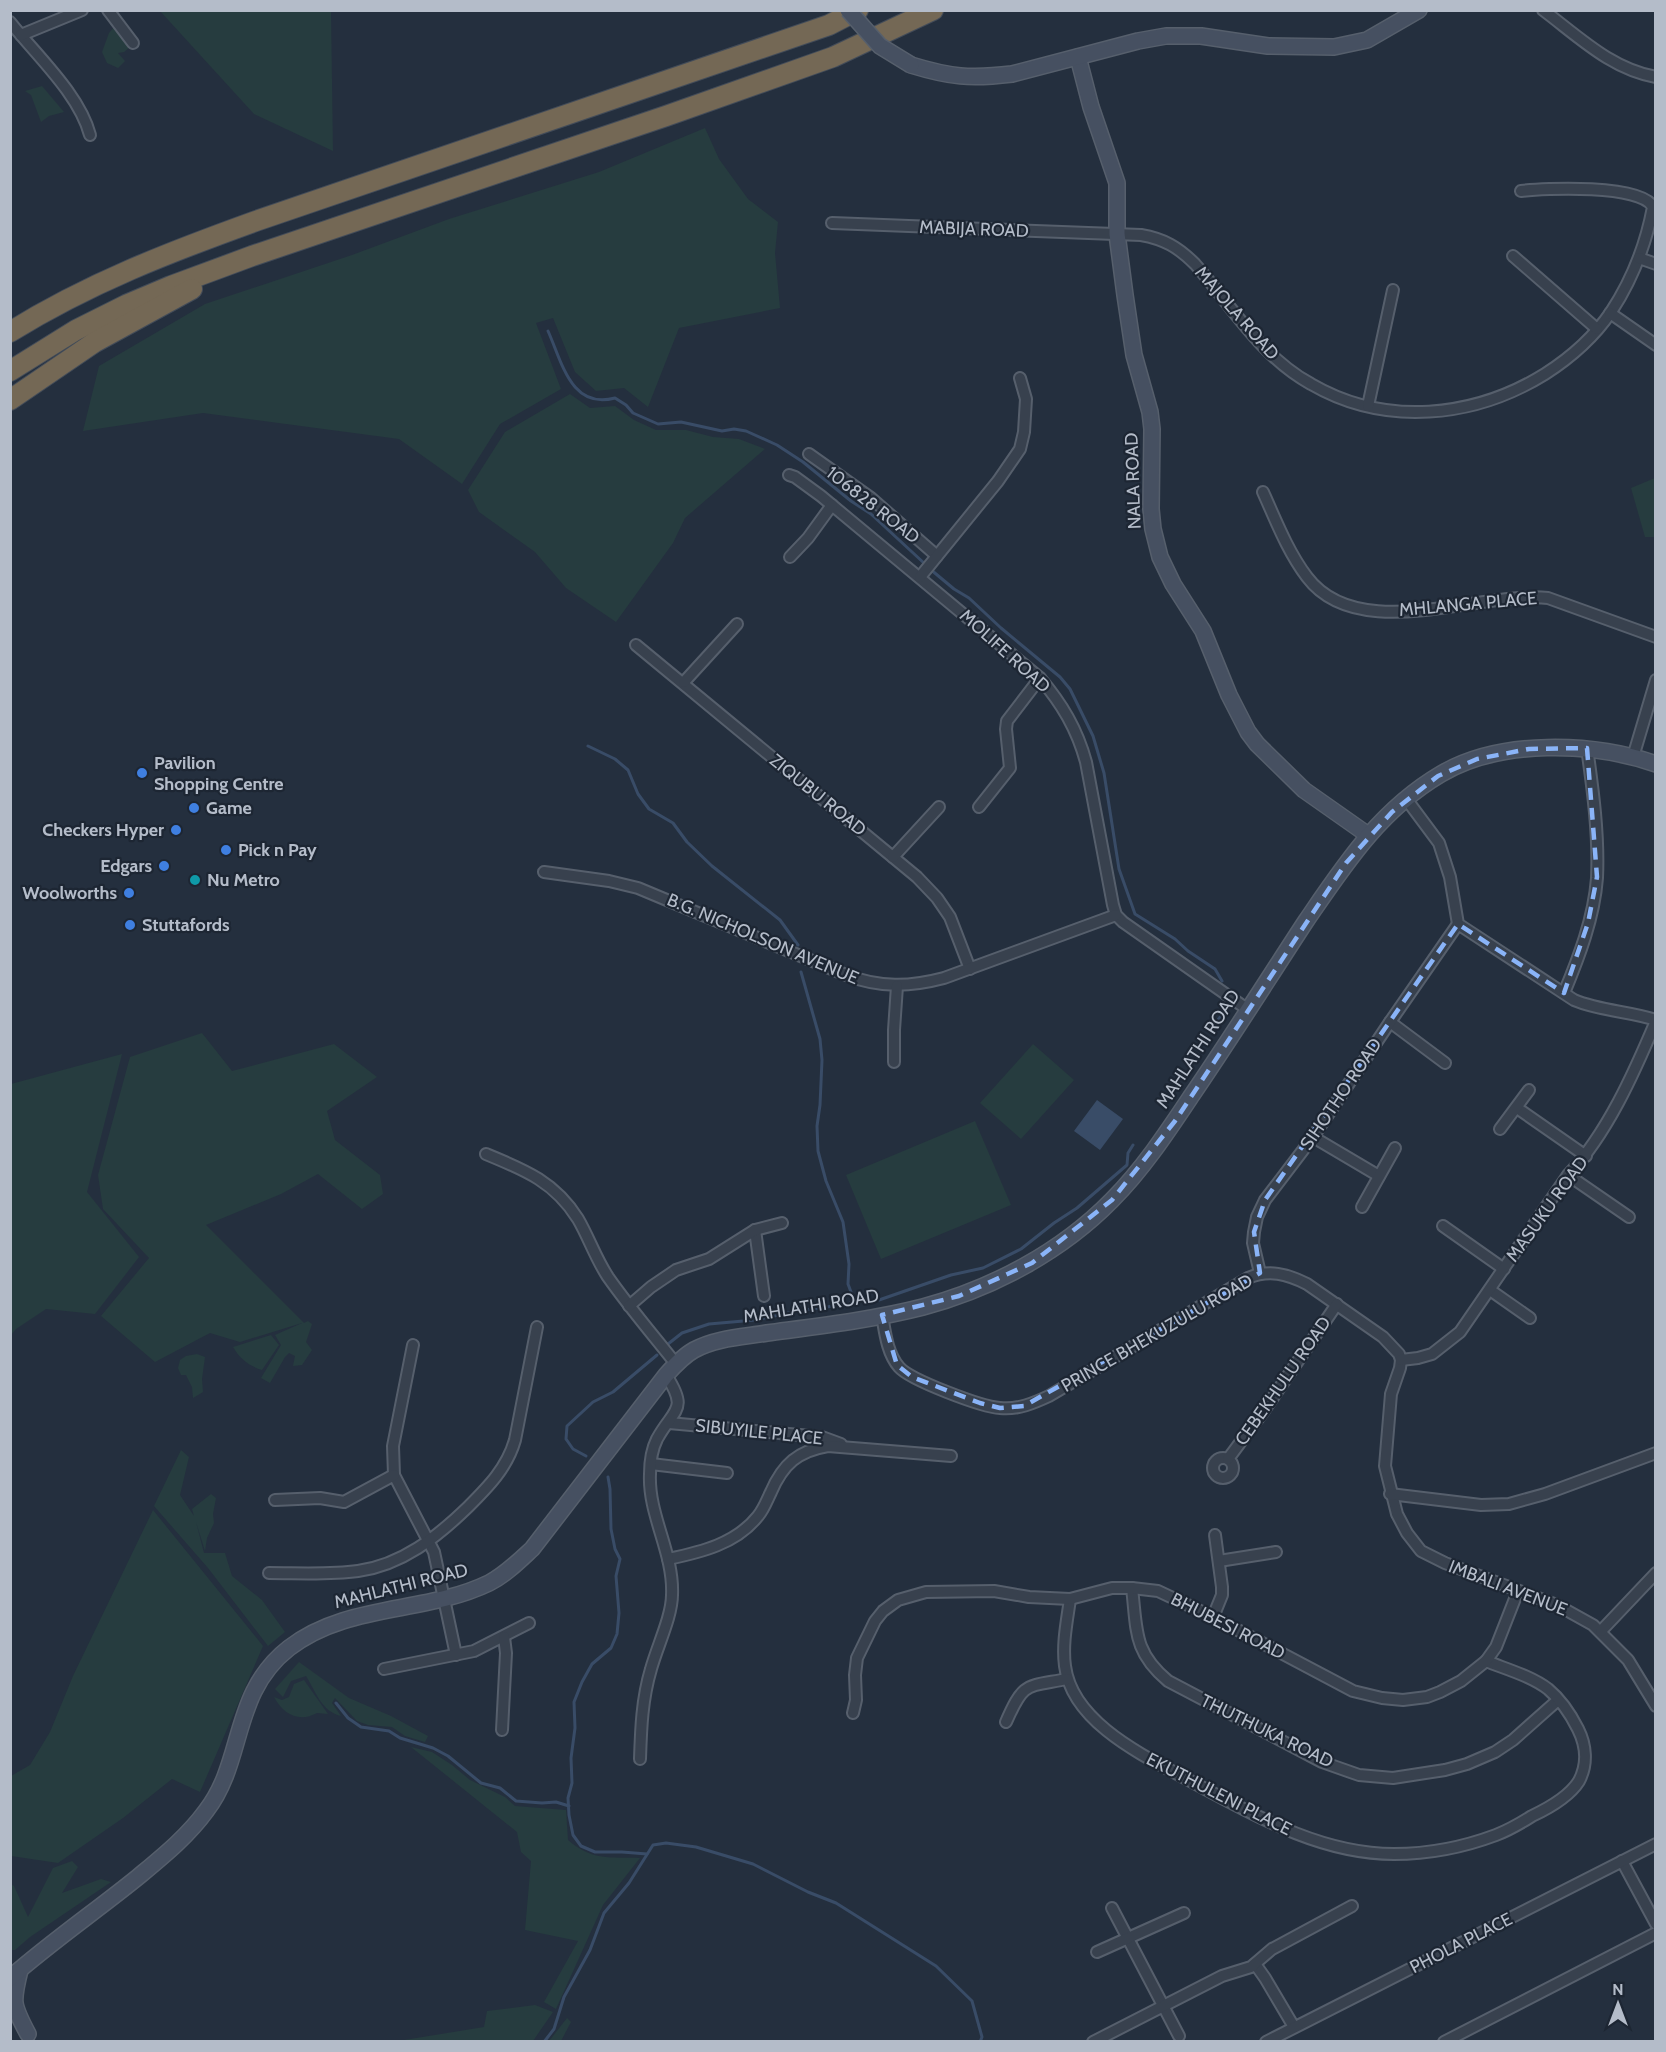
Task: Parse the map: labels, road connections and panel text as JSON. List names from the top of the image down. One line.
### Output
{"streets":{"street":["MABIJA ROAD","MAJOLA ROAD","NALA ROAD","106828 ROAD","MHLANGA PLACE","MOLIFE ROAD","ZIQUBU ROAD","B.G. NICHOLSON AVENUE","MAHLATHI ROAD","SIHOTHO ROAD","MASUKU ROAD","PRINCE BHEKUZULU ROAD","CEBEKHULU ROAD","SIBUYILE PLACE","IMBALI AVENUE","BHUBESI ROAD","THUTHUKA ROAD","EKUTHULENI PLACE","PHOLA PLACE"]},"crossings":[["MABIJA ROAD","MAJOLA ROAD"],["MABIJA ROAD","NALA ROAD"],["MAJOLA ROAD","NALA ROAD"],["NALA ROAD","MAHLATHI ROAD"],["MOLIFE ROAD","B.G. NICHOLSON AVENUE"],["ZIQUBU ROAD","B.G. NICHOLSON AVENUE"],["MAHLATHI ROAD","PRINCE BHEKUZULU ROAD"],["SIHOTHO ROAD","PRINCE BHEKUZULU ROAD"],["MASUKU ROAD","PRINCE BHEKUZULU ROAD"],["PRINCE BHEKUZULU ROAD","CEBEKHULU ROAD"],["IMBALI AVENUE","BHUBESI ROAD"],["BHUBESI ROAD","THUTHUKA ROAD"],["BHUBESI ROAD","EKUTHULENI PLACE"],["THUTHUKA ROAD","EKUTHULENI PLACE"]],"places":["Pavilion Shopping Centre","Game","Checkers Hyper","Pick n Pay","Edgars","Nu Metro","Woolworths","Stuttafords"],"north":"top"}
